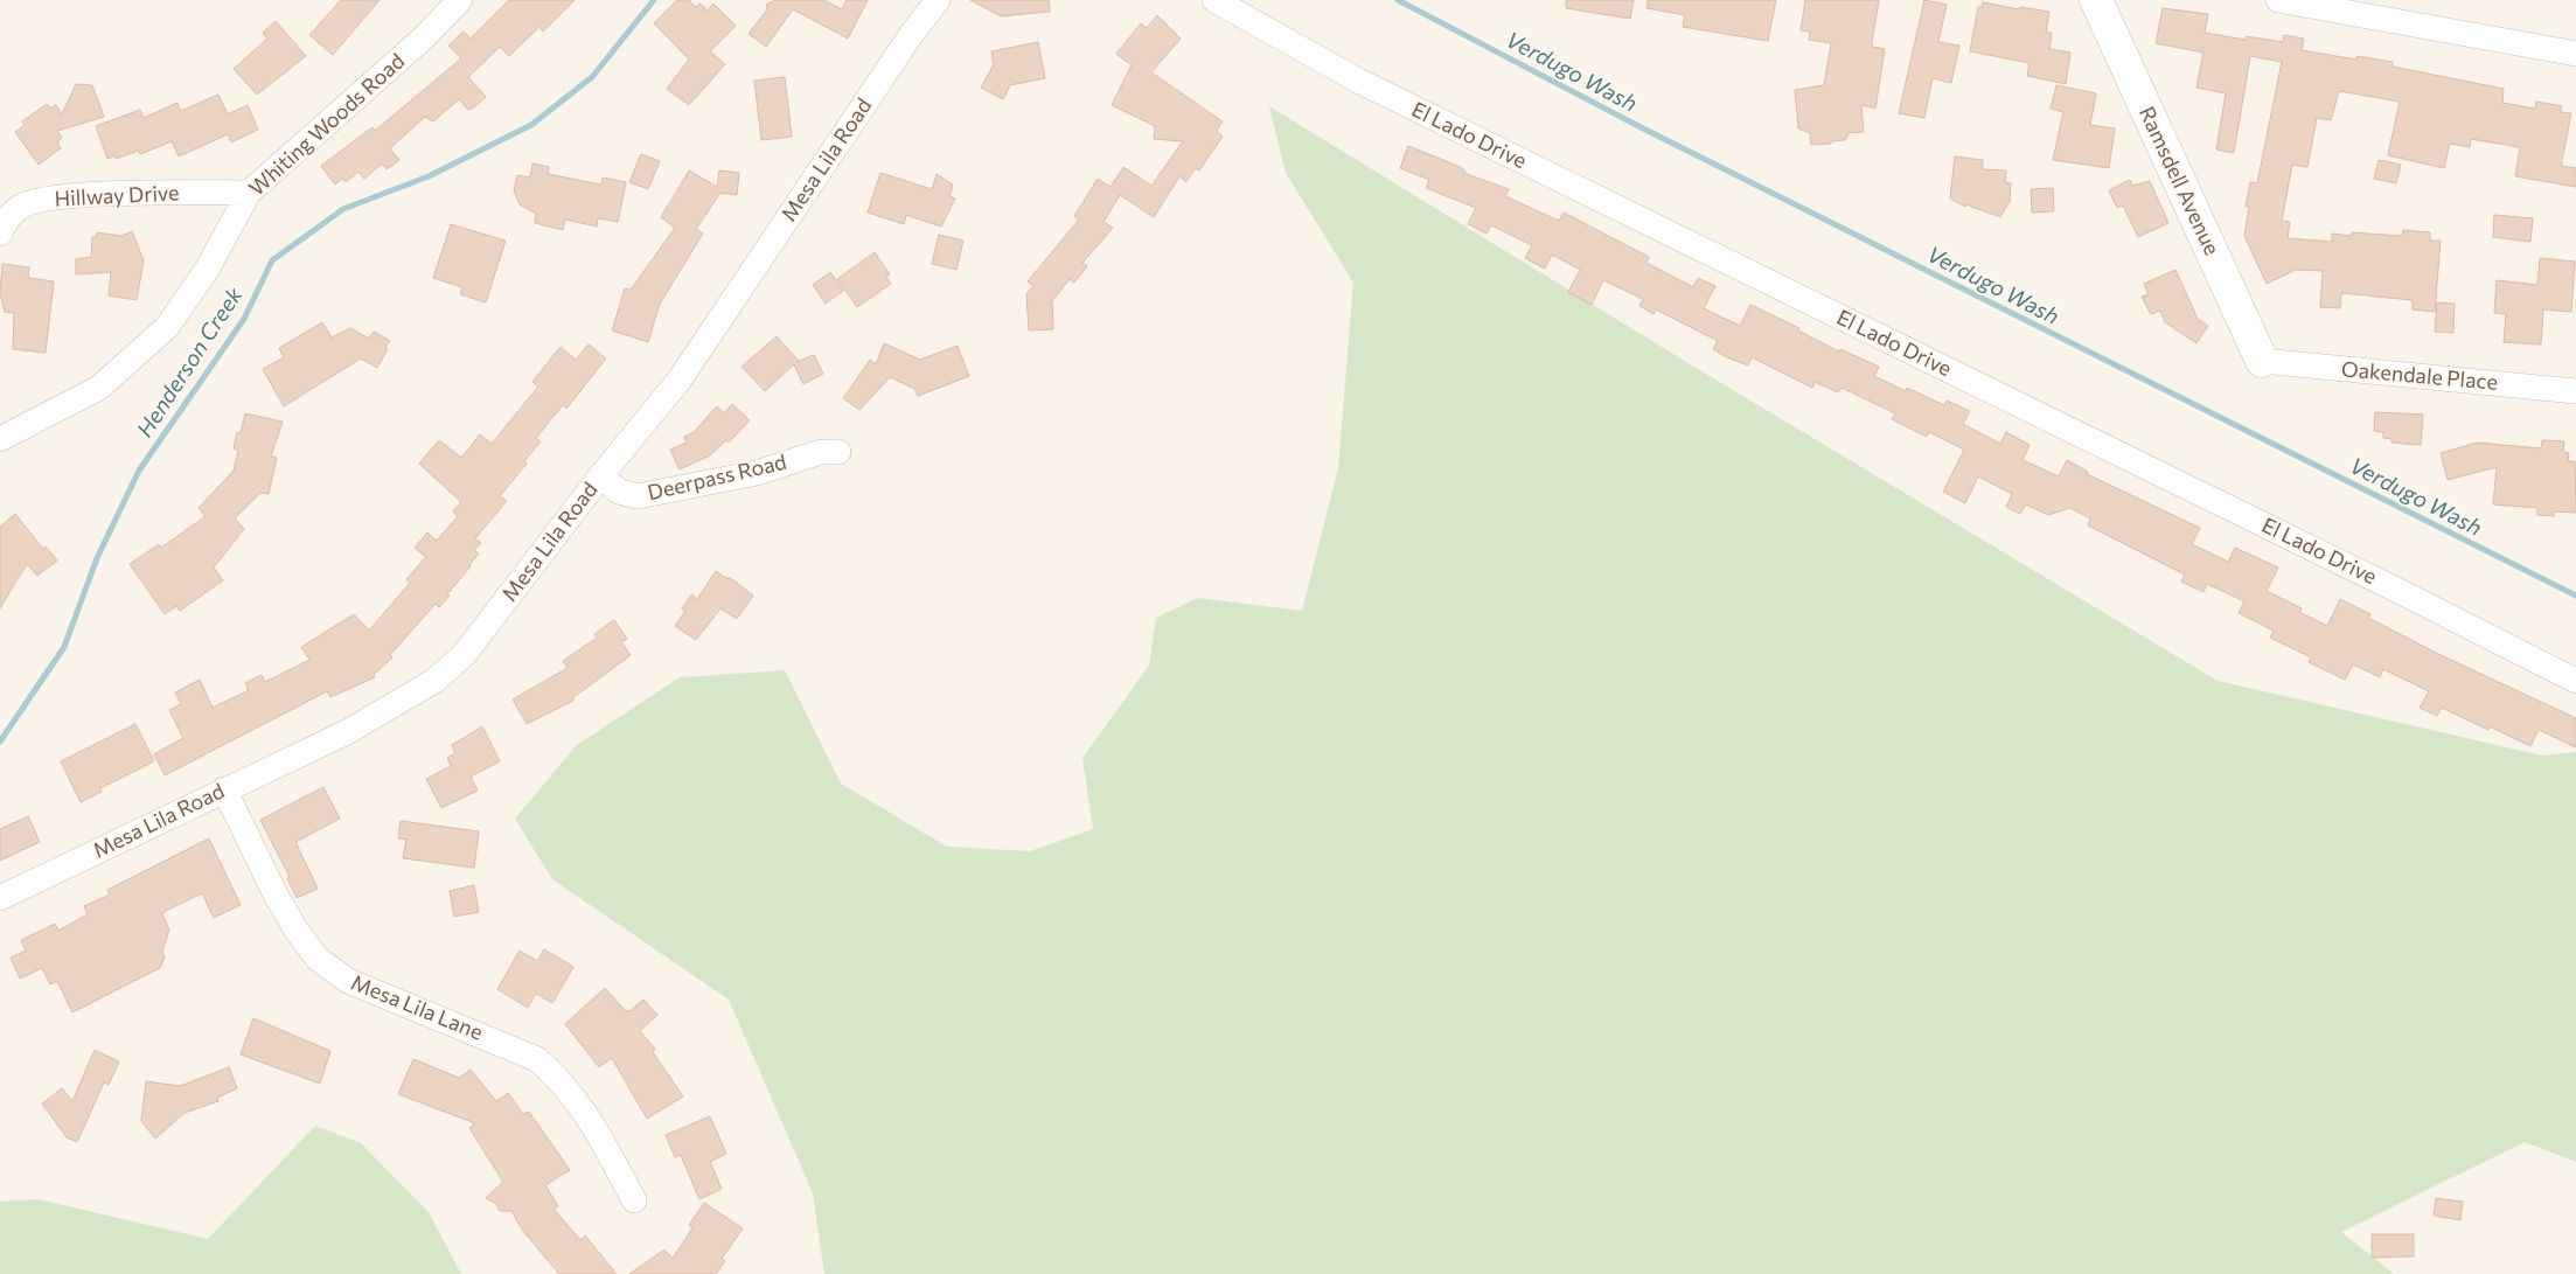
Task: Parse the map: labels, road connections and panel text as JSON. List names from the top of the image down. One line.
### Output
{"streets":{"street":["Whiting Woods Road","El Lado Drive","Mesa Lila Road","Ramsdell Avenue","Hillway Drive","Oakendale Place","Deerpass Road","Mesa Lila Lane"]},"crossings":[["Whiting Woods Road","Hillway Drive"],["Mesa Lila Road","Deerpass Road"],["Mesa Lila Road","Mesa Lila Lane"],["Ramsdell Avenue","Oakendale Place"]],"water":["Verdugo Wash","Henderson Creek"]}
